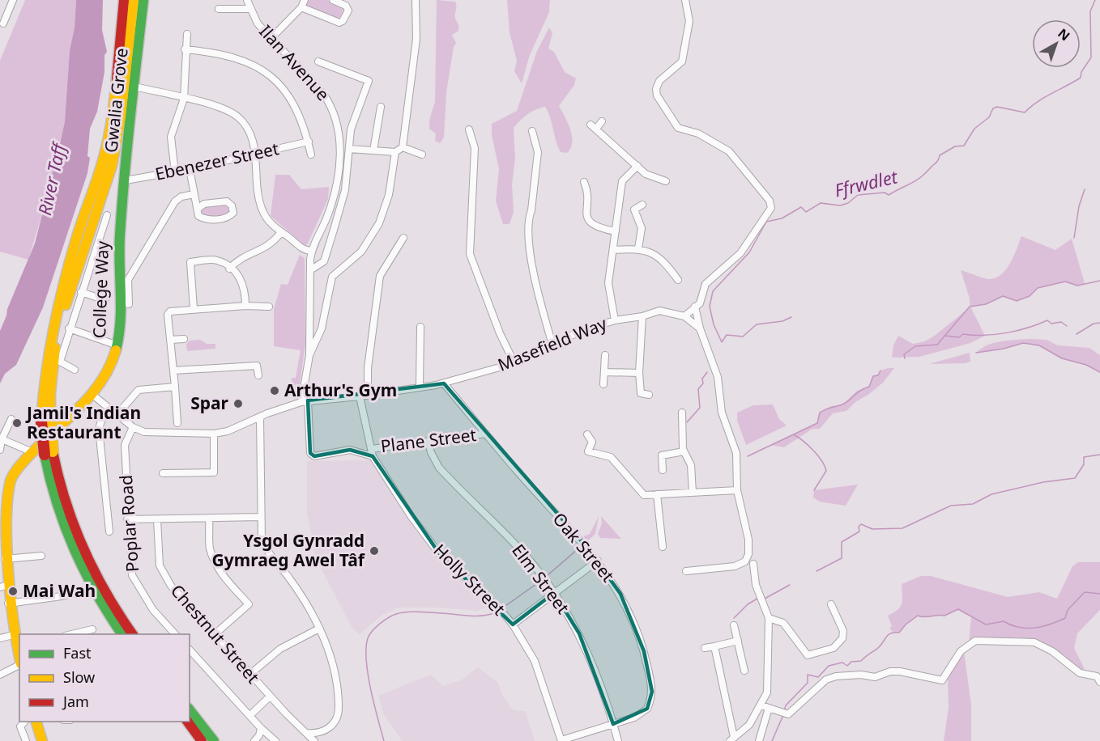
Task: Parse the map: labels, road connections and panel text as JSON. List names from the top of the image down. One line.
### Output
{"streets":{"main road":["Gwalia Grove","College Way"],"street":["Ilan Avenue","Ebenezer Street","Masefield Way","Plane Street","Poplar Road","Oak Street","Elm Street","Holly Street","Chestnut Street"]},"crossings":[["Gwalia Grove","Ebenezer Street"],["Gwalia Grove","College Way"],["Ebenezer Street","College Way"],["Masefield Way","Poplar Road"],["Masefield Way","Oak Street"],["Masefield Way","Holly Street"],["Plane Street","Oak Street"],["Plane Street","Elm Street"],["Plane Street","Holly Street"],["Oak Street","Elm Street"],["Oak Street","Holly Street"]],"water":["River Taff","Ffrwdlet"],"places":["Arthur's Gym","Spar","Jamil's Indian Restaurant","Ysgol Gynradd Gymraeg Awel Tâf","Mai Wah"],"legend":["Fast","Slow","Jam"],"north":"top right"}
